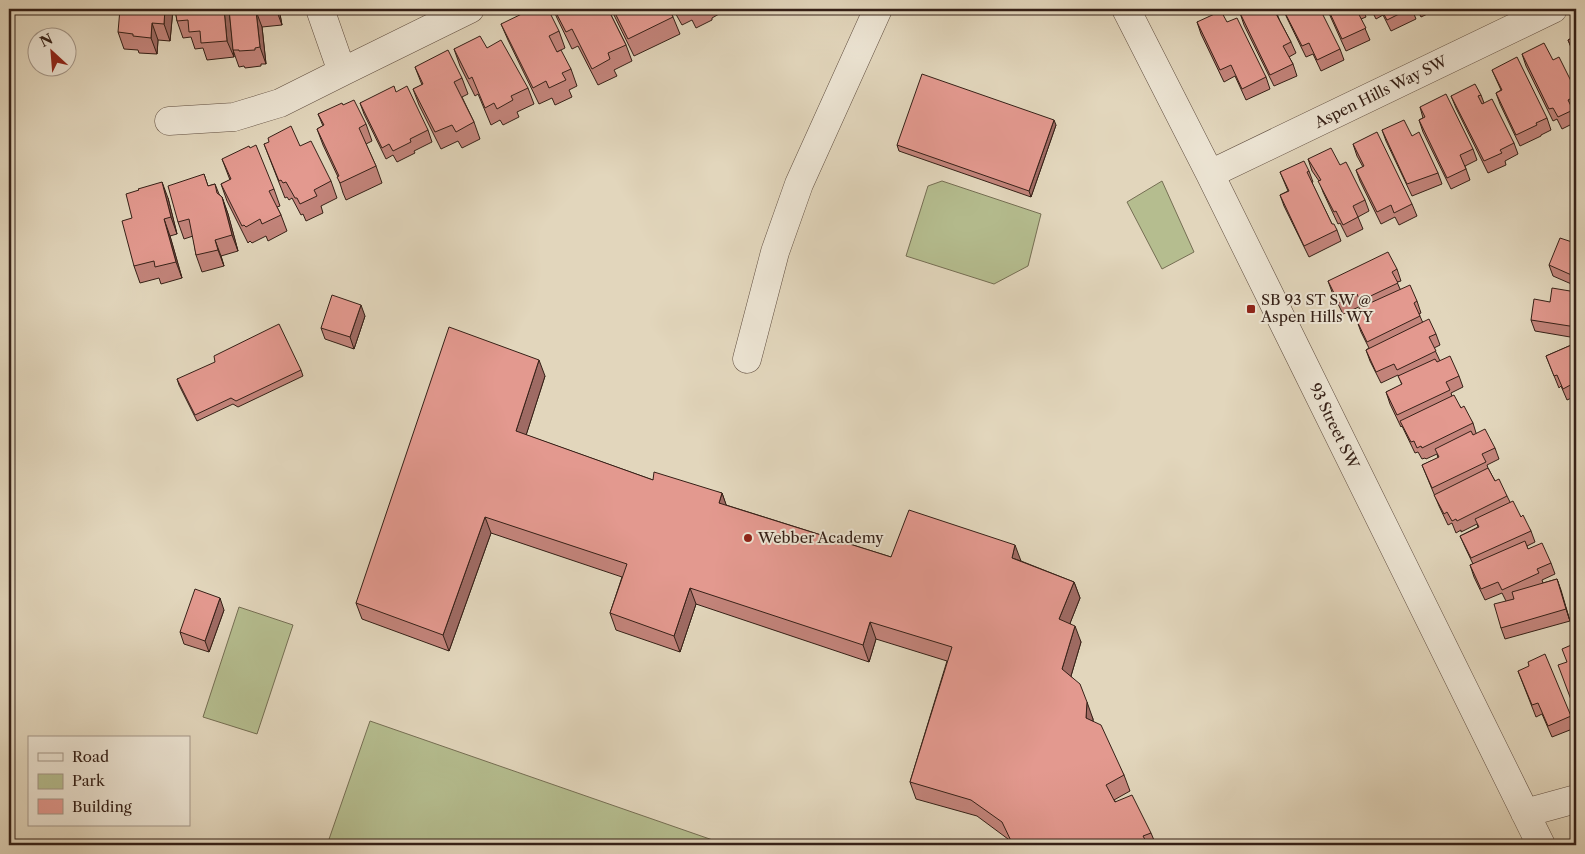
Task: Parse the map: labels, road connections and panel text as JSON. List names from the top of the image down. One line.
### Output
{"streets":{"street":["Aspen Hills Way SW","93 Street SW"]},"crossings":[["Aspen Hills Way SW","93 Street SW"]],"places":{"transit":["SB 93 ST SW @ Aspen Hills WY"],"other":["Webber Academy"]},"legend":["Road","Park","Building"],"north":"top left"}
